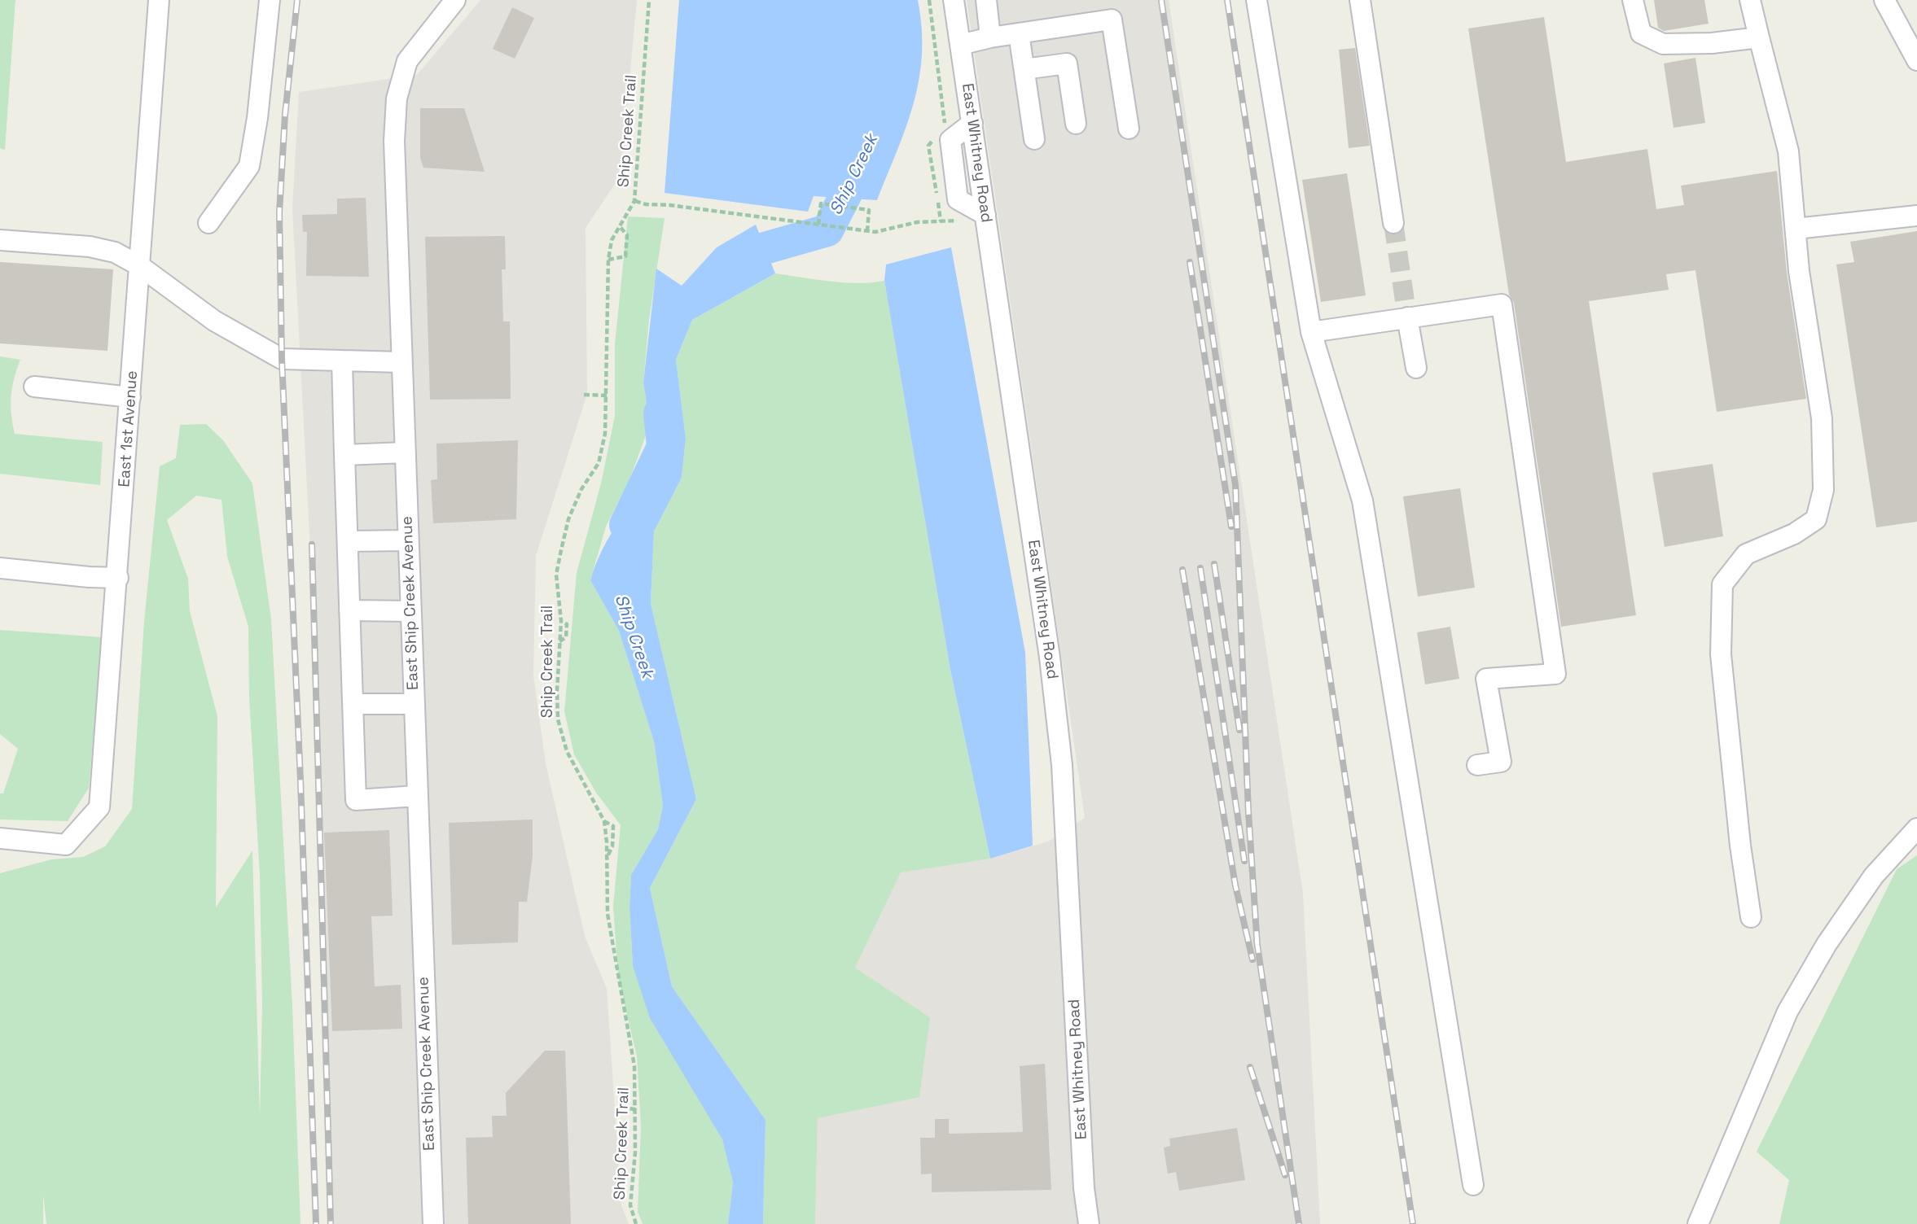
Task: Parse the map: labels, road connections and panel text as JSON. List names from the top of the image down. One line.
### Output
{"streets":{"street":["East Whitney Road","East 1st Avenue","East Ship Creek Avenue"],"path":["Ship Creek Trail"]},"water":["Ship Creek"]}
